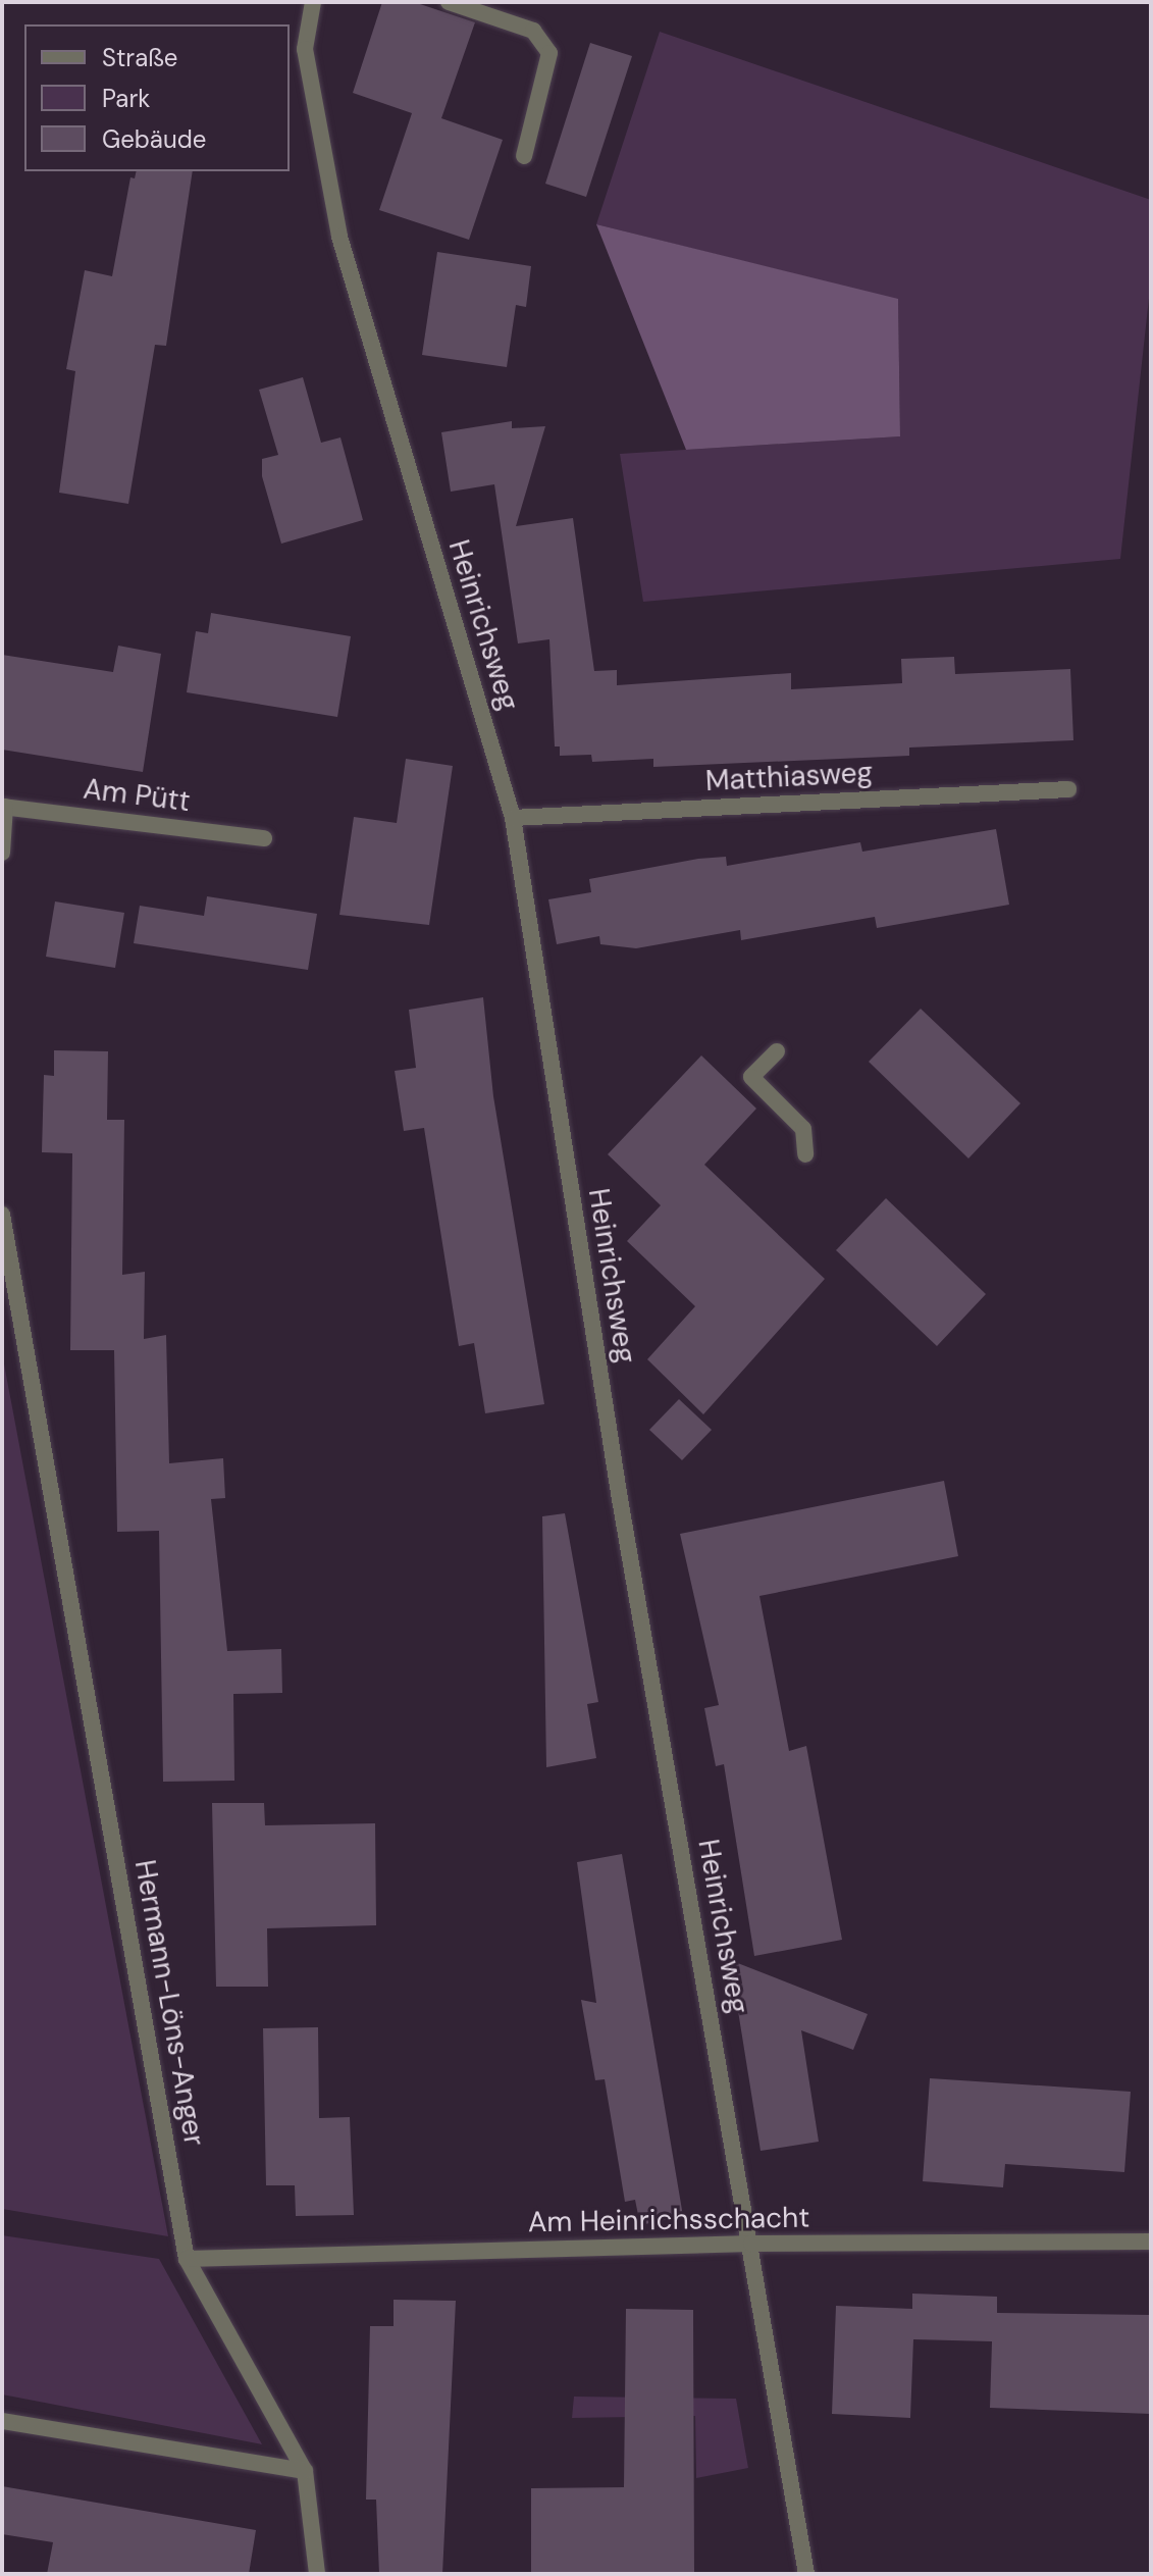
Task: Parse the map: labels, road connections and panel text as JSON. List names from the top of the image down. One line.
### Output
{"streets":{"street":["Heinrichsweg","Matthiasweg","Am Pütt","Hermann-Löns-Anger","Am Heinrichsschacht"]},"crossings":[["Heinrichsweg","Matthiasweg"],["Heinrichsweg","Am Heinrichsschacht"],["Hermann-Löns-Anger","Am Heinrichsschacht"]],"legend":["Straße","Park","Gebäude"]}
